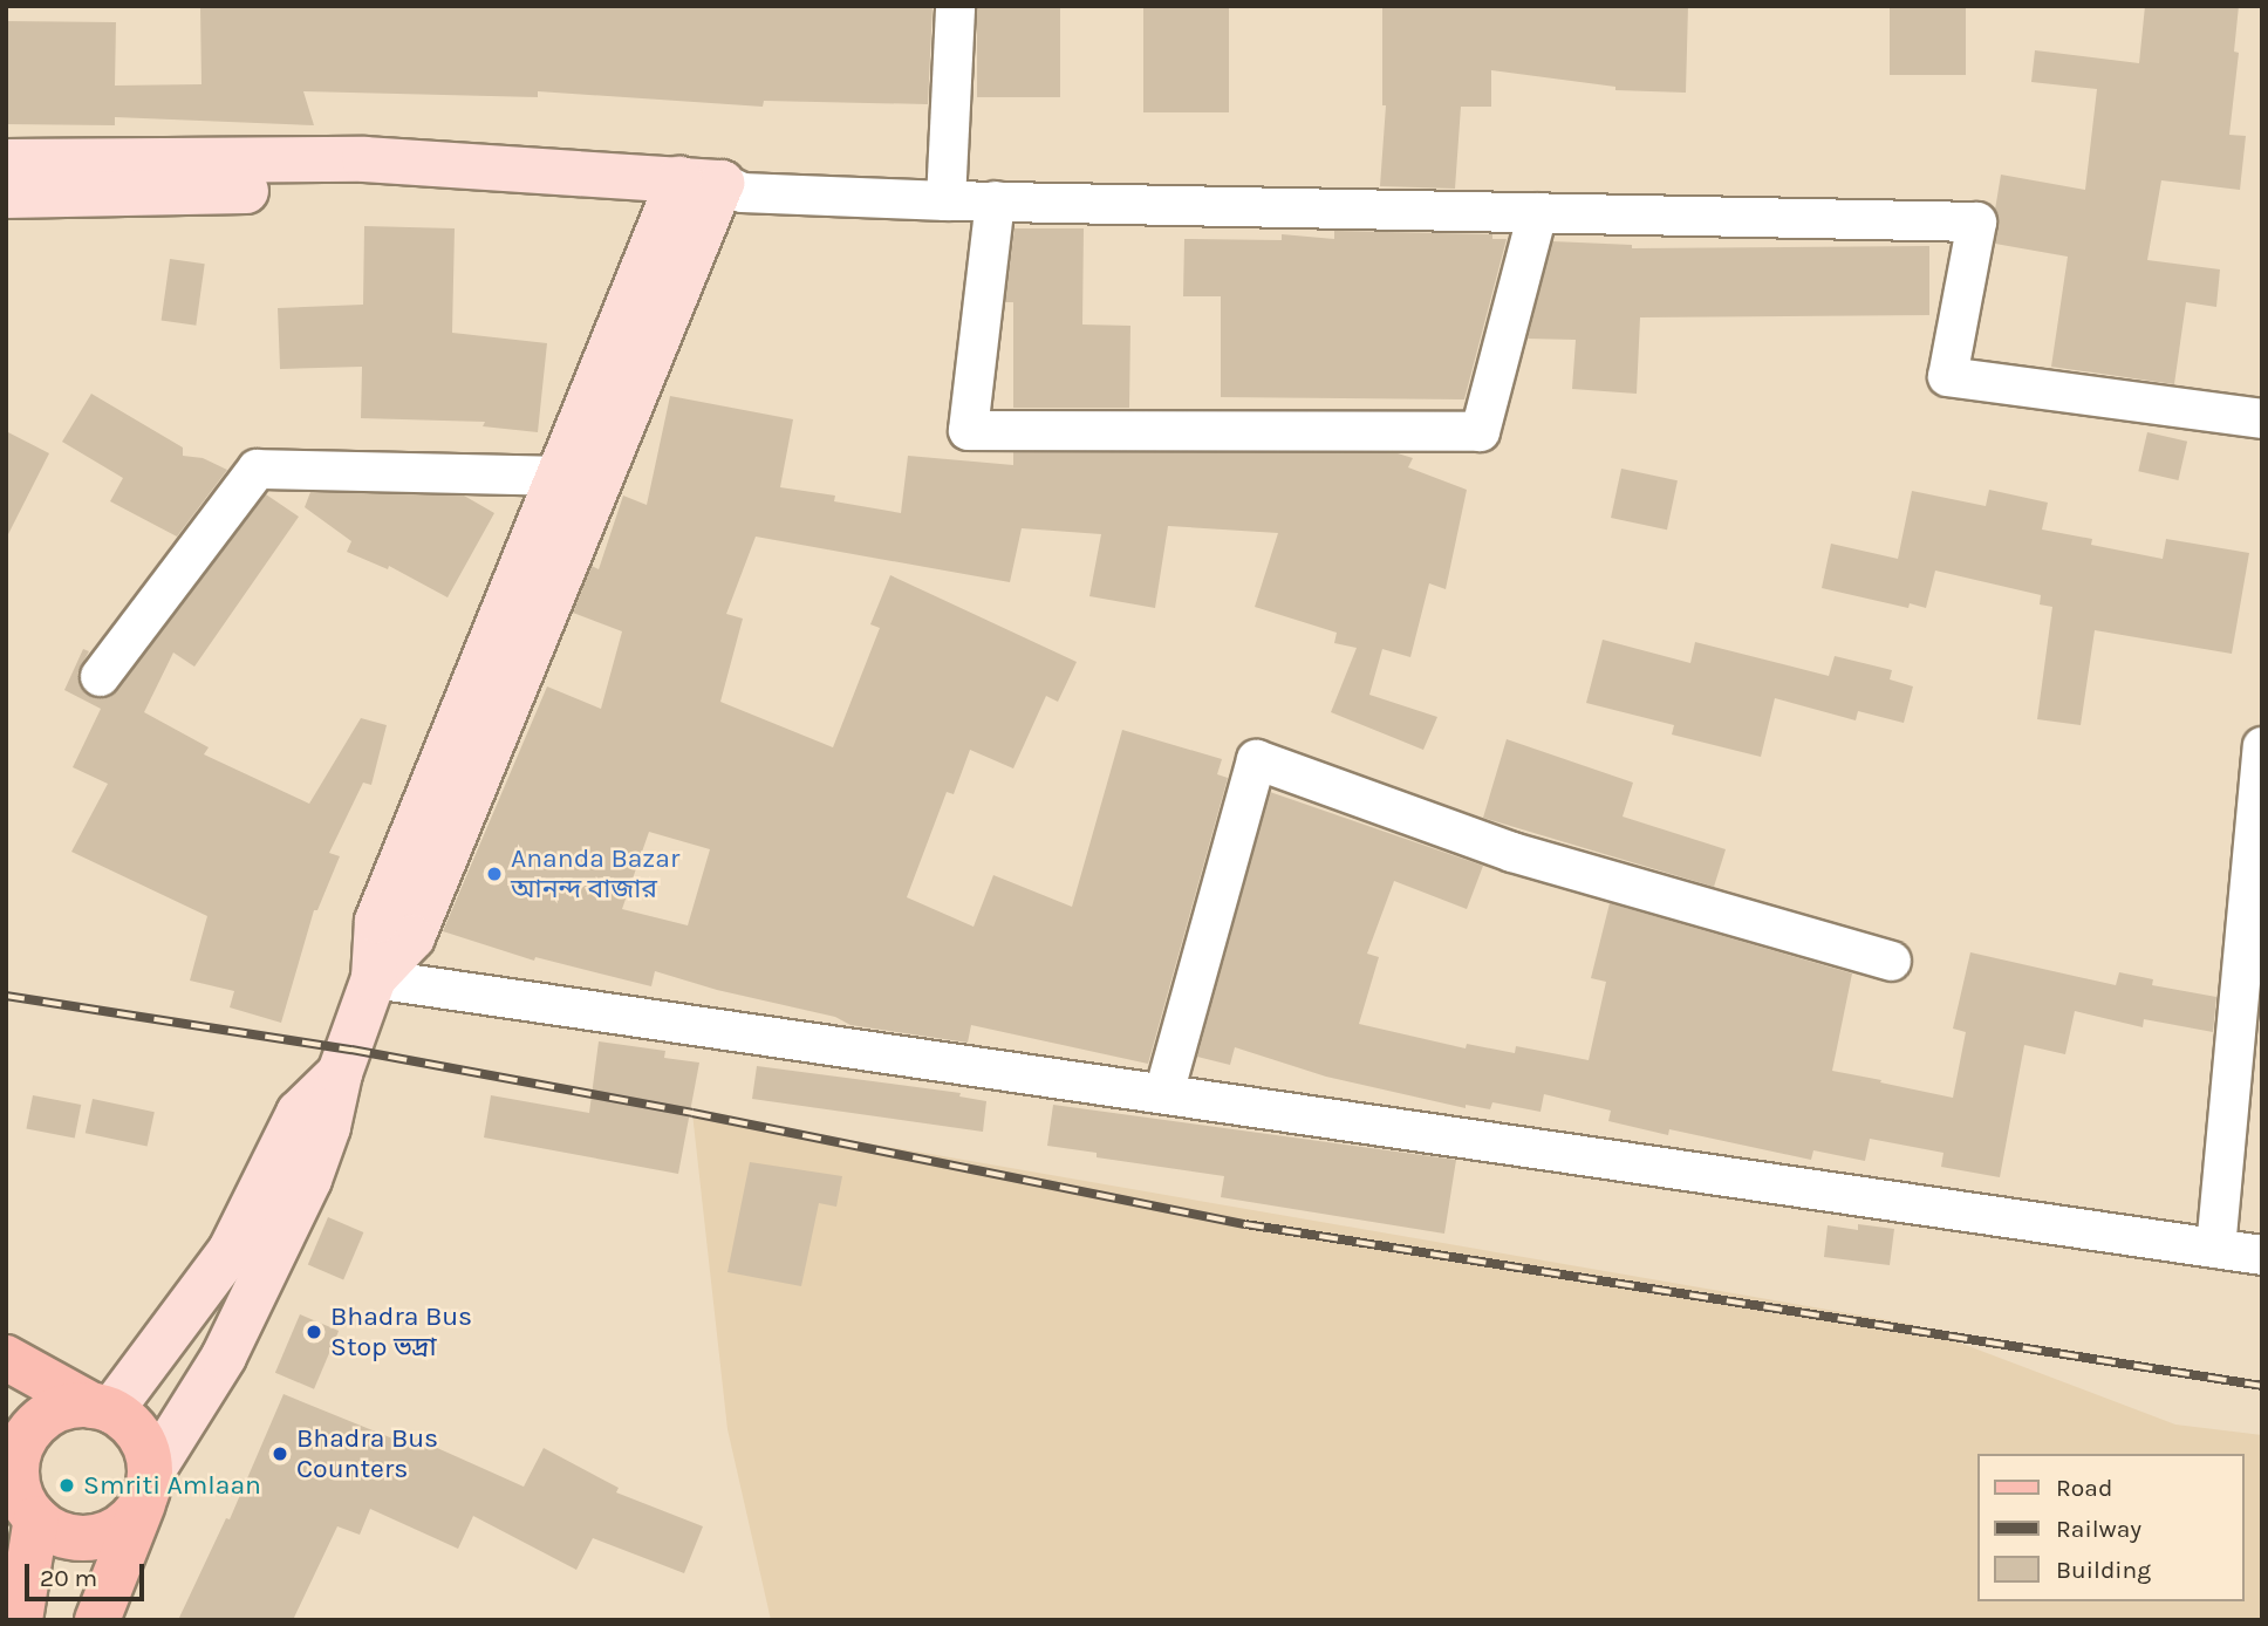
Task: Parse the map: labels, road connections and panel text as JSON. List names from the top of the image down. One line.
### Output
{"places":["Ananda Bazar আনন্দ বাজার","Bhadra Bus Stop ভদ্রা","Bhadra Bus Counters","Smriti Amlaan"],"legend":["Road","Railway","Building"],"scale_bar":"20 m"}
